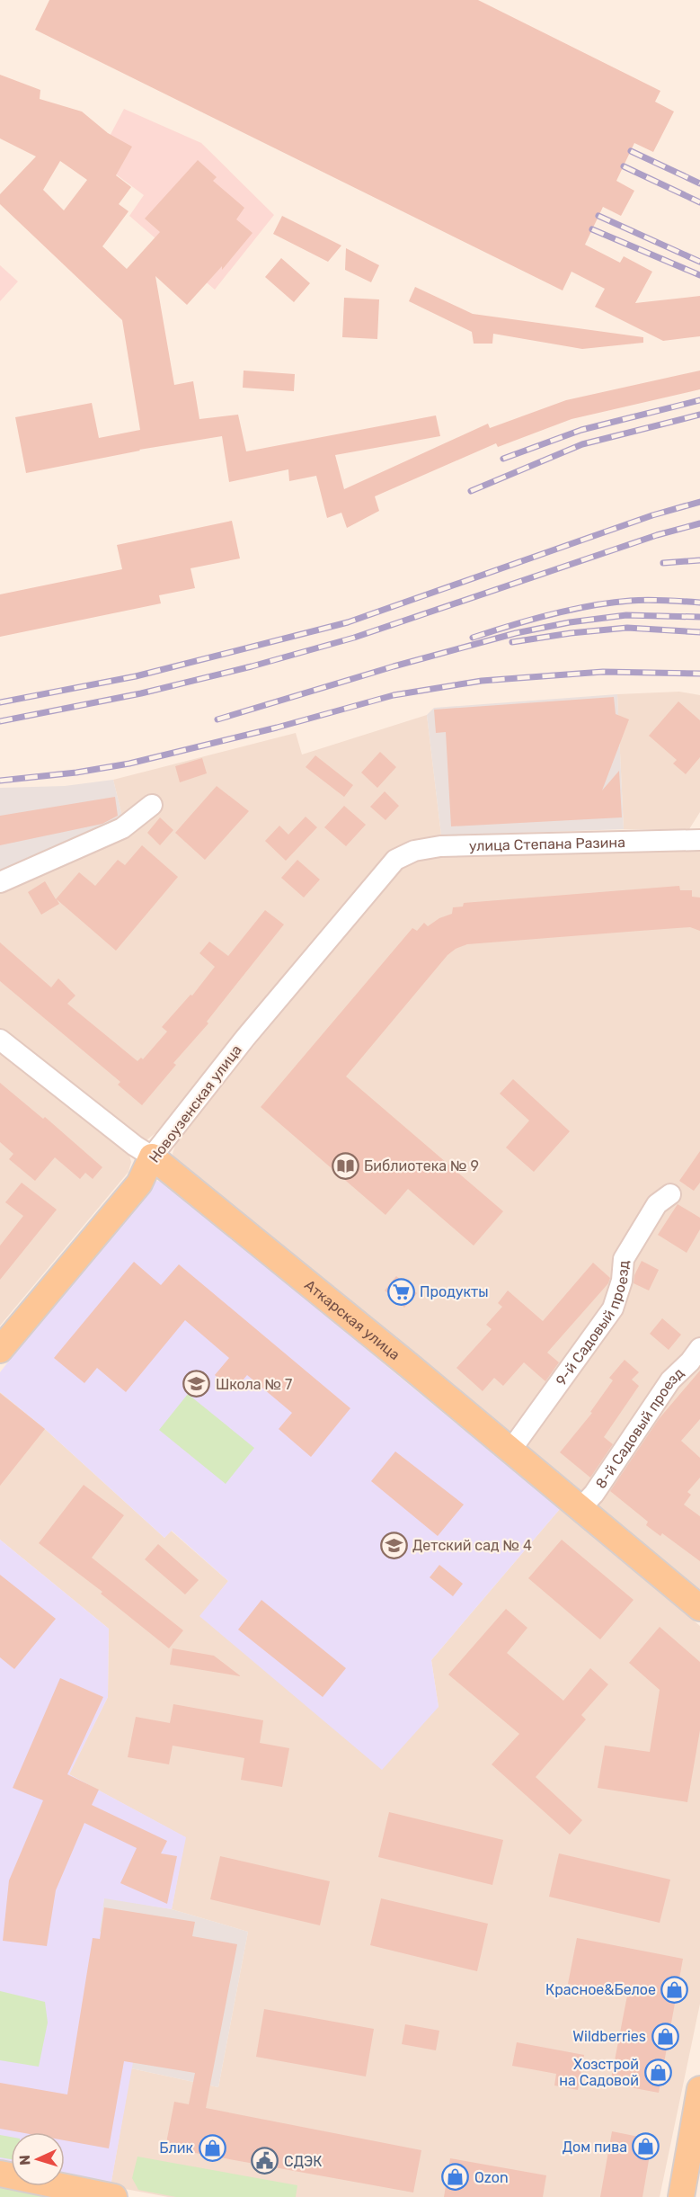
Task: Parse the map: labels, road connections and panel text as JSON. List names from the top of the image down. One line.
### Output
{"streets":{"main road":["Новоузенская улица","Аткарская улица"],"street":["улица Степана Разина","9-й Садовый проезд","8-й Садовый проезд"]},"crossings":[["улица Степана Разина","Новоузенская улица"],["Новоузенская улица","Аткарская улица"],["Аткарская улица","9-й Садовый проезд"],["Аткарская улица","8-й Садовый проезд"]],"places":{"library":["Библиотека № 9"],"supermarket":["Продукты"],"school or university":["Школа № 7","Детский сад № 4"],"shop":["Красное&Белое","Wildberries","Хозстрой на Садовой","Дом пива","Блик","Ozon"],"public building":["СДЭК"]},"north":"left"}
